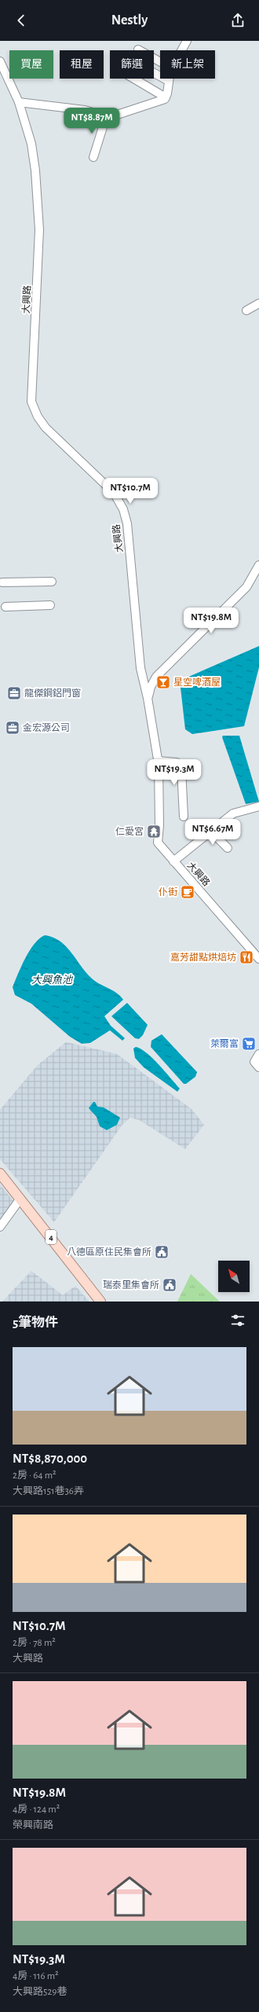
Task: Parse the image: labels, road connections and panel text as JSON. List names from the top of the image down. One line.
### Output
{"streets":{"main road":["4"],"street":["大興路"]},"water":["大興魚池"],"places":{"bar":["星空啤酒屋"],"office":["龍傑鋼鋁門窗","金宏源公司"],"temple":["仁愛宮"],"cafe":["仆街"],"restaurant":["嘉芳甜點烘焙坊"],"supermarket":["萊爾富"],"public building":["八德區原住民集會所","瑞泰里集會所"]},"north":"top left","page":{"header":"Nestly","chip":["買屋","租屋","篩選","新上架"],"price":["NT$8.87M","NT$10.7M","NT$19.8M","NT$19.3M","NT$6.67M"],"heading":"5筆物件","list":[{"name":"NT$8,870,000","note":"2房 · 64 m² · 大興路151巷36弄"},{"name":"NT$10.7M","note":"2房 · 78 m² · 大興路"},{"name":"NT$19.8M","note":"4房 · 124 m² · 榮興南路"},{"name":"NT$19.3M","note":"4房 · 116 m² · 大興路529巷"}]}}
